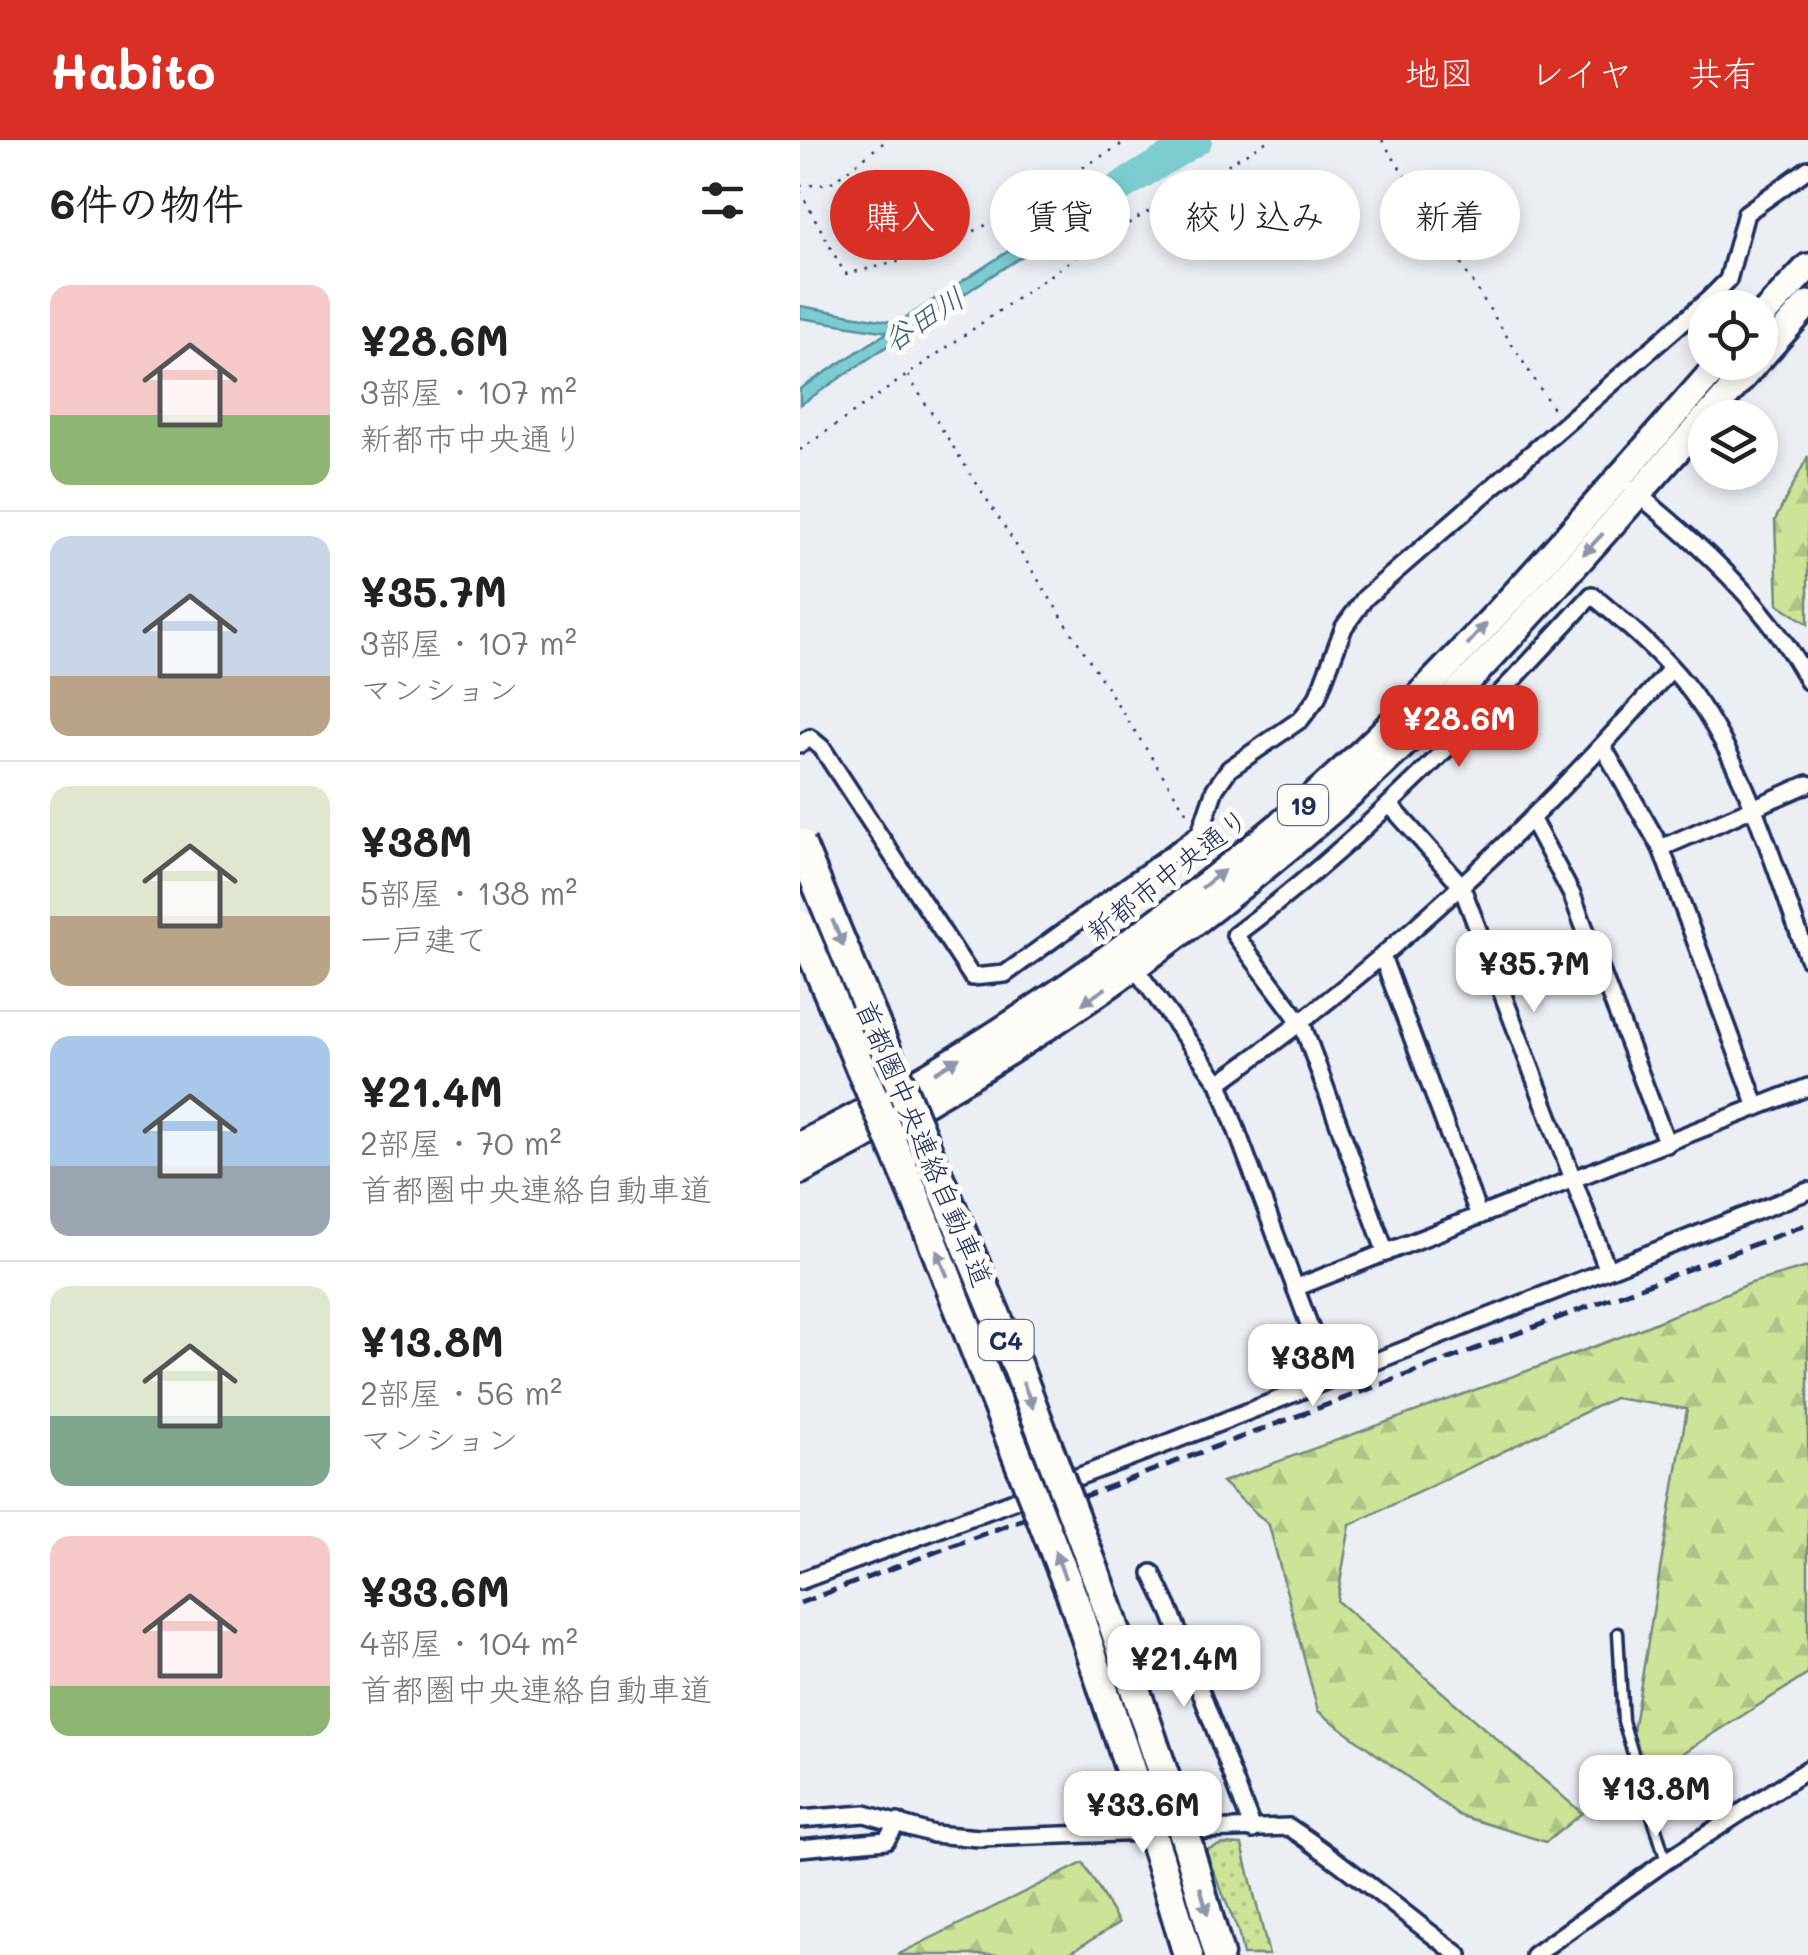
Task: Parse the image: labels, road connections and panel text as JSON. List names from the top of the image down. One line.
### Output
{"streets":{"highway":["首都圏中央連絡自動車道","C4"],"main road":["19","新都市中央通り"]},"water":["谷田川"],"page":{"header":"Habito","nav":["地図","レイヤ","共有"],"heading":"6件の物件","chip":["購入","賃貸","絞り込み","新着"],"list":[{"name":"¥28.6M","note":"3部屋 · 107 m² · 新都市中央通り"},{"name":"¥35.7M","note":"3部屋 · 107 m² · マンション"},{"name":"¥38M","note":"5部屋 · 138 m² · 一戸建て"},{"name":"¥21.4M","note":"2部屋 · 70 m² · 首都圏中央連絡自動車道"},{"name":"¥13.8M","note":"2部屋 · 56 m² · マンション"},{"name":"¥33.6M","note":"4部屋 · 104 m² · 首都圏中央連絡自動車道"}],"price":["¥28.6M","¥35.7M","¥38M","¥21.4M","¥13.8M","¥33.6M"]}}
